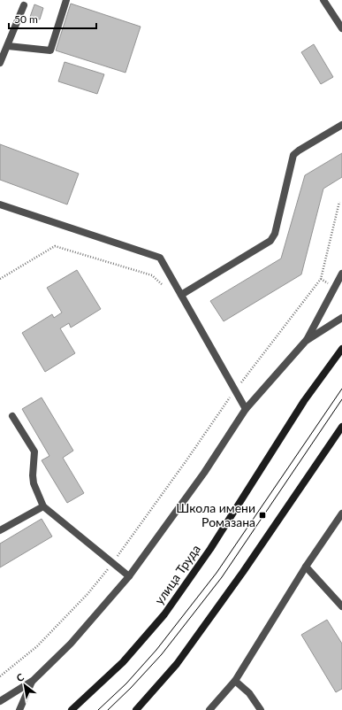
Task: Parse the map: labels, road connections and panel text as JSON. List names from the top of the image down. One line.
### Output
{"streets":{"main road":["улица Труда"]},"places":{"transit":["Школа имени Ромазана"]},"scale_bar":"50 m","north":"top left"}
